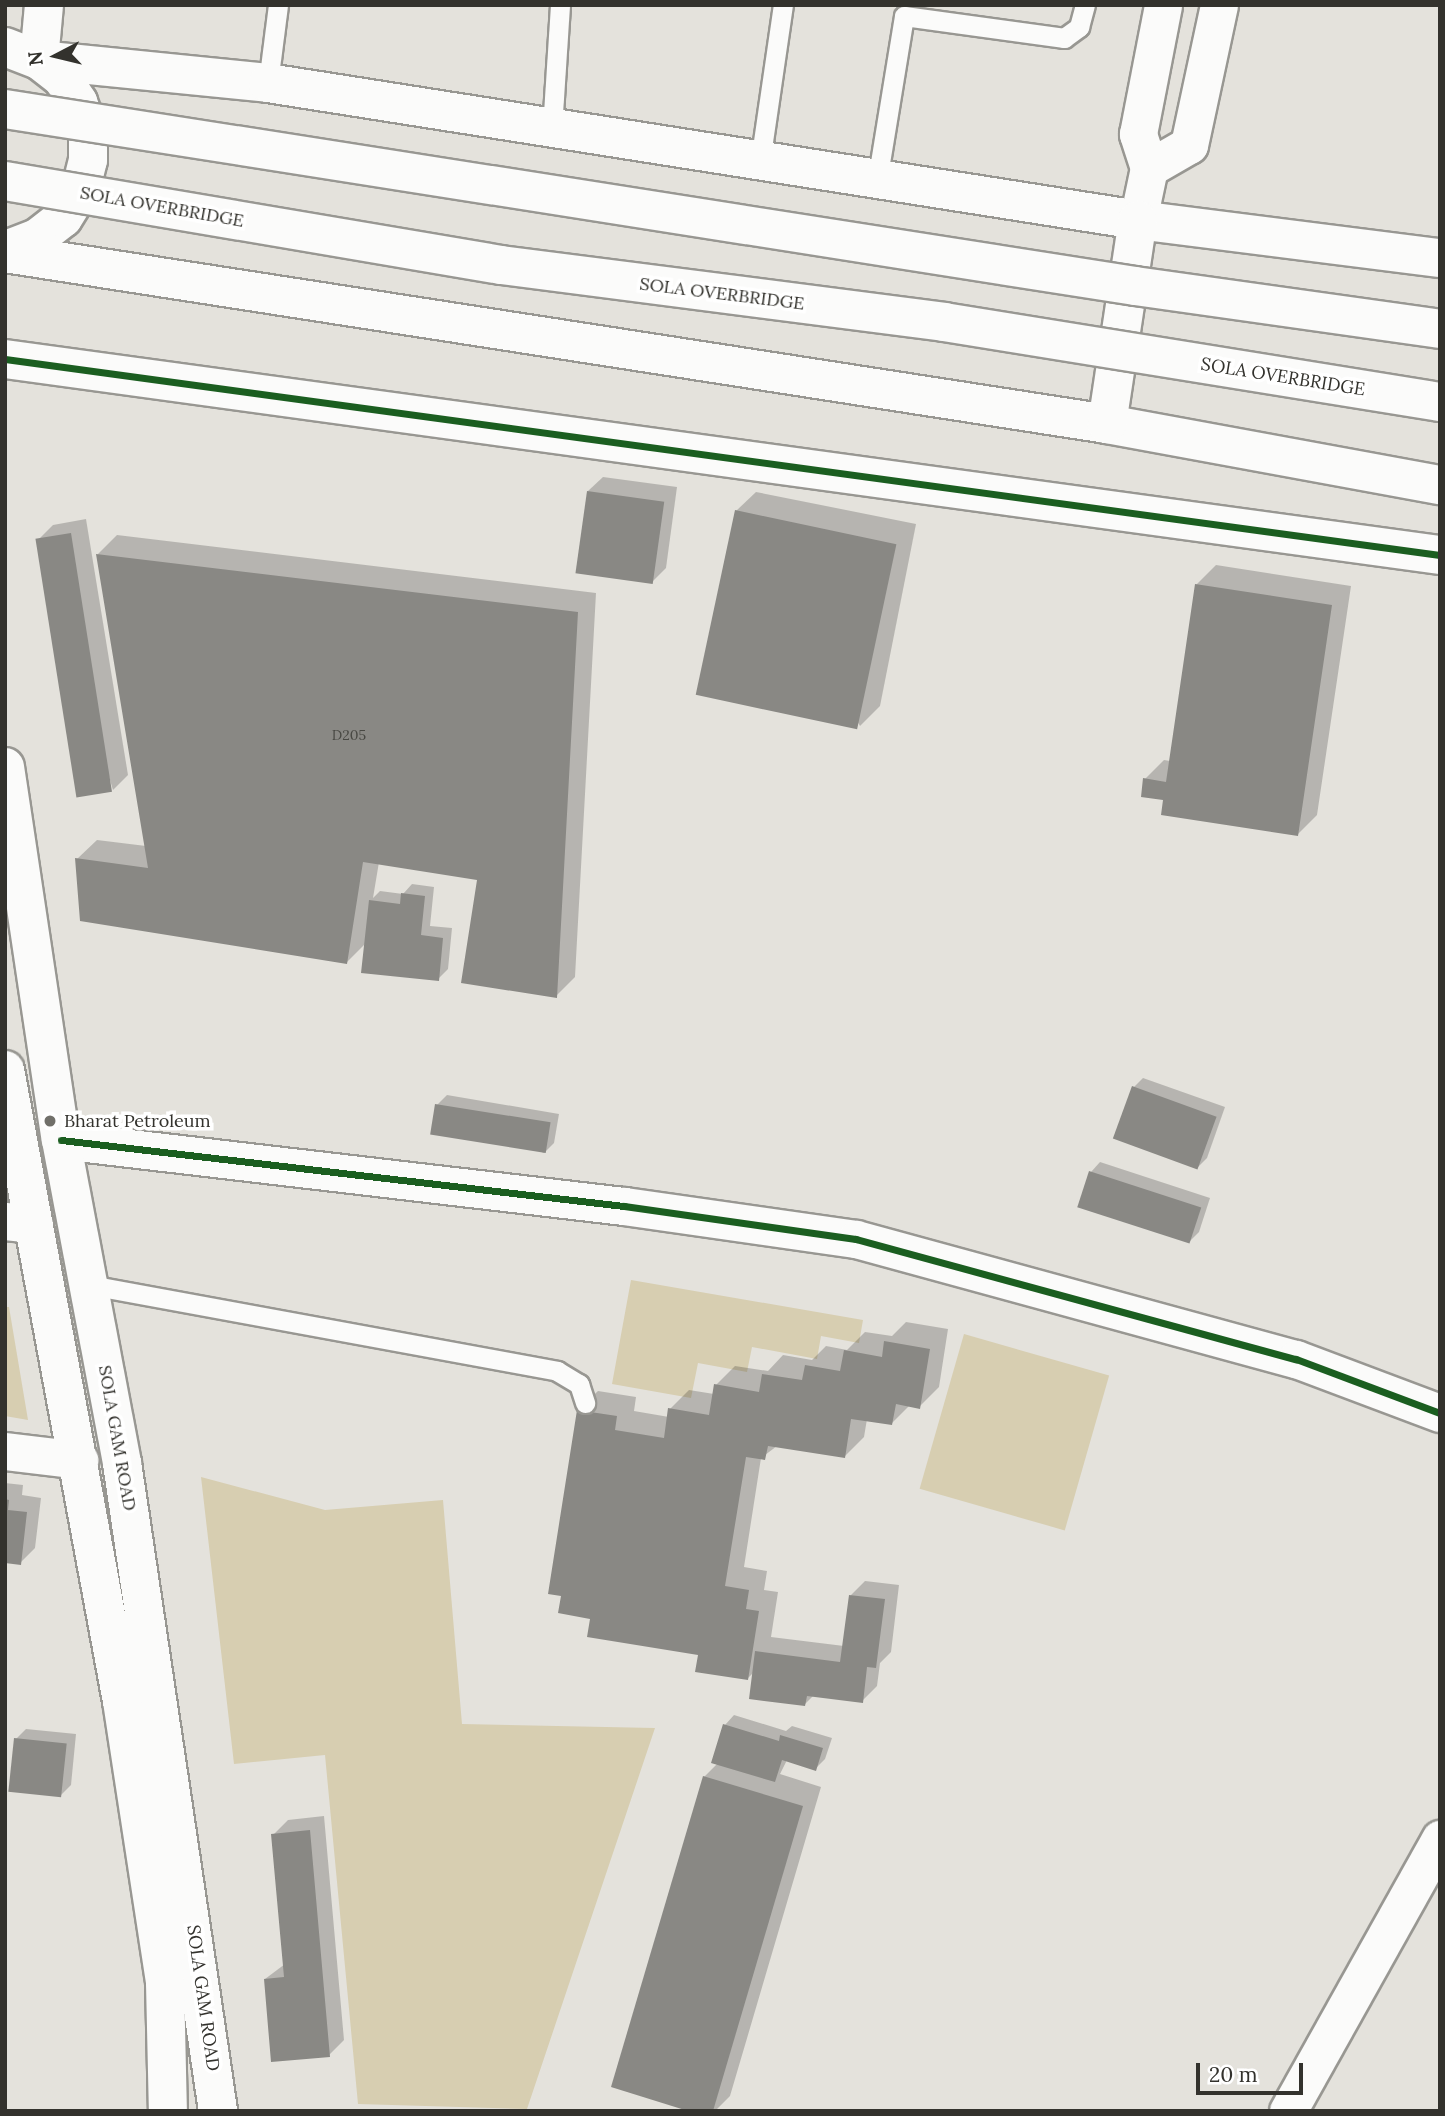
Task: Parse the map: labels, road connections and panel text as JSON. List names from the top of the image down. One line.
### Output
{"streets":{"main road":["SOLA OVERBRIDGE","SOLA GAM ROAD"]},"places":["Bharat Petroleum"],"house_numbers":["D205"],"scale_bar":"20 m","north":"left"}
